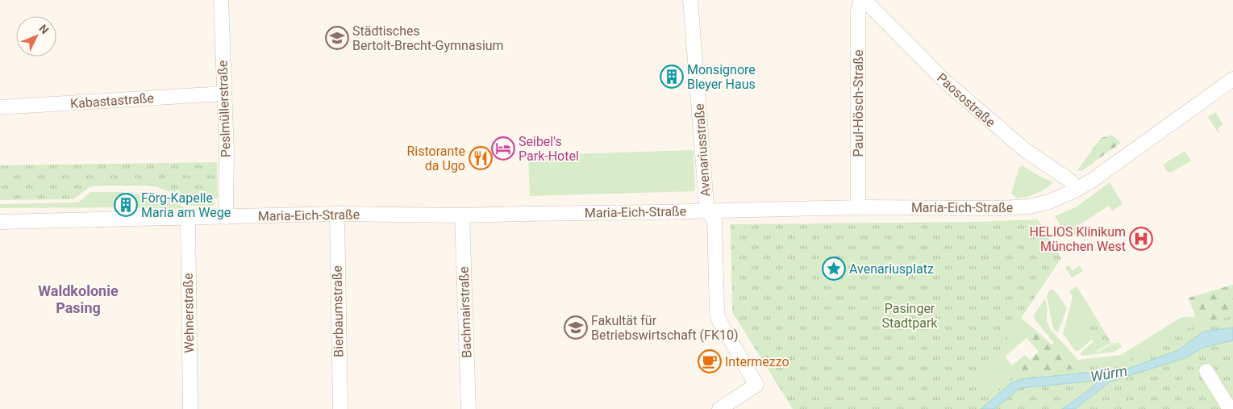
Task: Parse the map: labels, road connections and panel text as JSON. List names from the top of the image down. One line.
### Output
{"streets":{"street":["Paosostraße","Kabastastraße","Paul-Hösch-Straße","Peslmüllerstraße","Avenariusstraße","Maria-Eich-Straße","Bierbaumstraße","Bachmairstraße","Wehnerstraße"]},"crossings":[["Paosostraße","Maria-Eich-Straße"],["Kabastastraße","Peslmüllerstraße"],["Paul-Hösch-Straße","Maria-Eich-Straße"],["Peslmüllerstraße","Maria-Eich-Straße"],["Avenariusstraße","Maria-Eich-Straße"],["Maria-Eich-Straße","Bierbaumstraße"],["Maria-Eich-Straße","Bachmairstraße"],["Maria-Eich-Straße","Wehnerstraße"]],"districts":["Waldkolonie Pasing"],"water":["Würm"],"parks":["Pasinger Stadtpark"],"places":{"school or university":["Städtisches Bertolt-Brecht-Gymnasium","Fakultät für Betriebswirtschaft (FK10)"],"building":["Monsignore Bleyer Haus","Förg-Kapelle Maria am Wege"],"hotel":["Seibel's Park-Hotel"],"restaurant":["Ristorante da Ugo"],"hospital":["HELIOS Klinikum München West"],"place":["Avenariusplatz"],"cafe":["Intermezzo"]},"north":"top right"}
